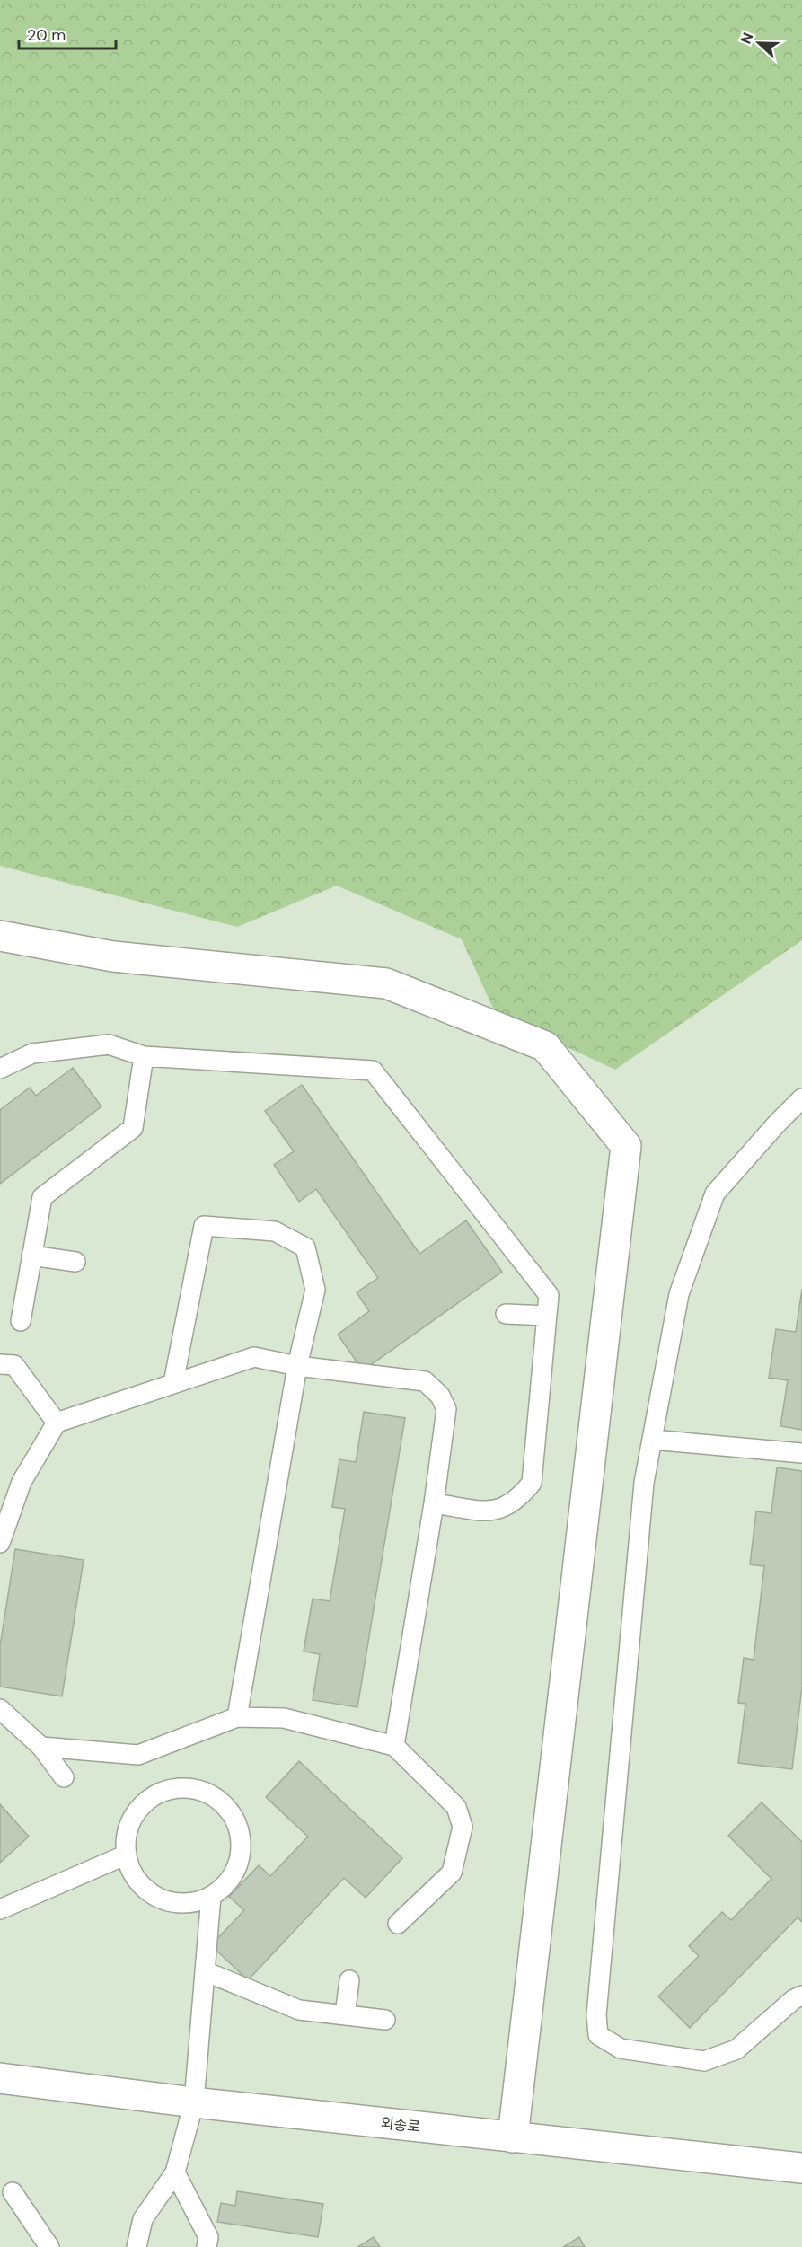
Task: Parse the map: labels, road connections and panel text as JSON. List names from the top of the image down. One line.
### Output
{"streets":{"street":["외송로"]},"scale_bar":"20 m","north":"left"}
